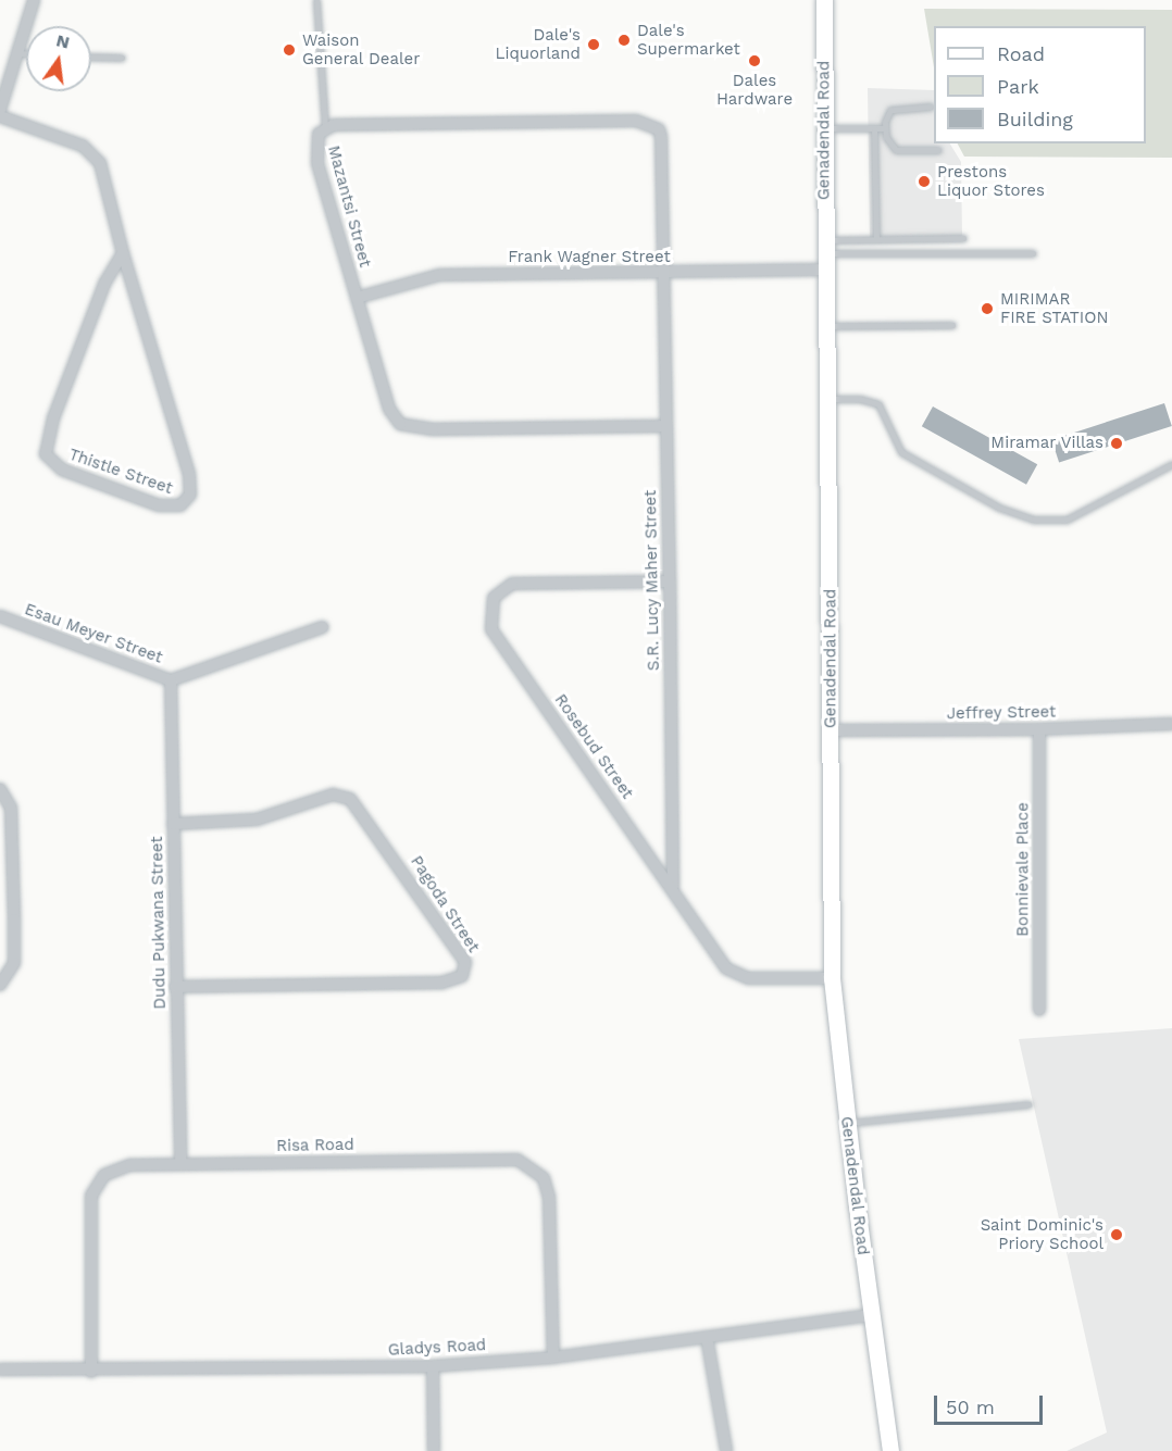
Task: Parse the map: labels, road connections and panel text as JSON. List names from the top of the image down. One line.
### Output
{"streets":{"street":["Genadendal Road","Mazantsi Street","Frank Wagner Street","Thistle Street","S.R. Lucy Maher Street","Esau Meyer Street","Jeffrey Street","Rosebud Street","Bonnievale Place","Pagoda Street","Dudu Pukwana Street","Risa Road","Gladys Road"]},"crossings":[["Genadendal Road","Frank Wagner Street"],["Genadendal Road","Jeffrey Street"],["Genadendal Road","Rosebud Street"],["Genadendal Road","Gladys Road"],["Mazantsi Street","Frank Wagner Street"],["Mazantsi Street","S.R. Lucy Maher Street"],["Frank Wagner Street","S.R. Lucy Maher Street"],["S.R. Lucy Maher Street","Rosebud Street"],["Esau Meyer Street","Dudu Pukwana Street"],["Jeffrey Street","Bonnievale Place"],["Pagoda Street","Dudu Pukwana Street"],["Dudu Pukwana Street","Risa Road"],["Risa Road","Gladys Road"]],"places":["Dale's Supermarket","Dale's Liquorland","Waison General Dealer","Dales Hardware","Prestons Liquor Stores","MIRIMAR FIRE STATION","Miramar Villas","Saint Dominic's Priory School"],"legend":["Road","Park","Building"],"scale_bar":"50 m","north":"top"}
